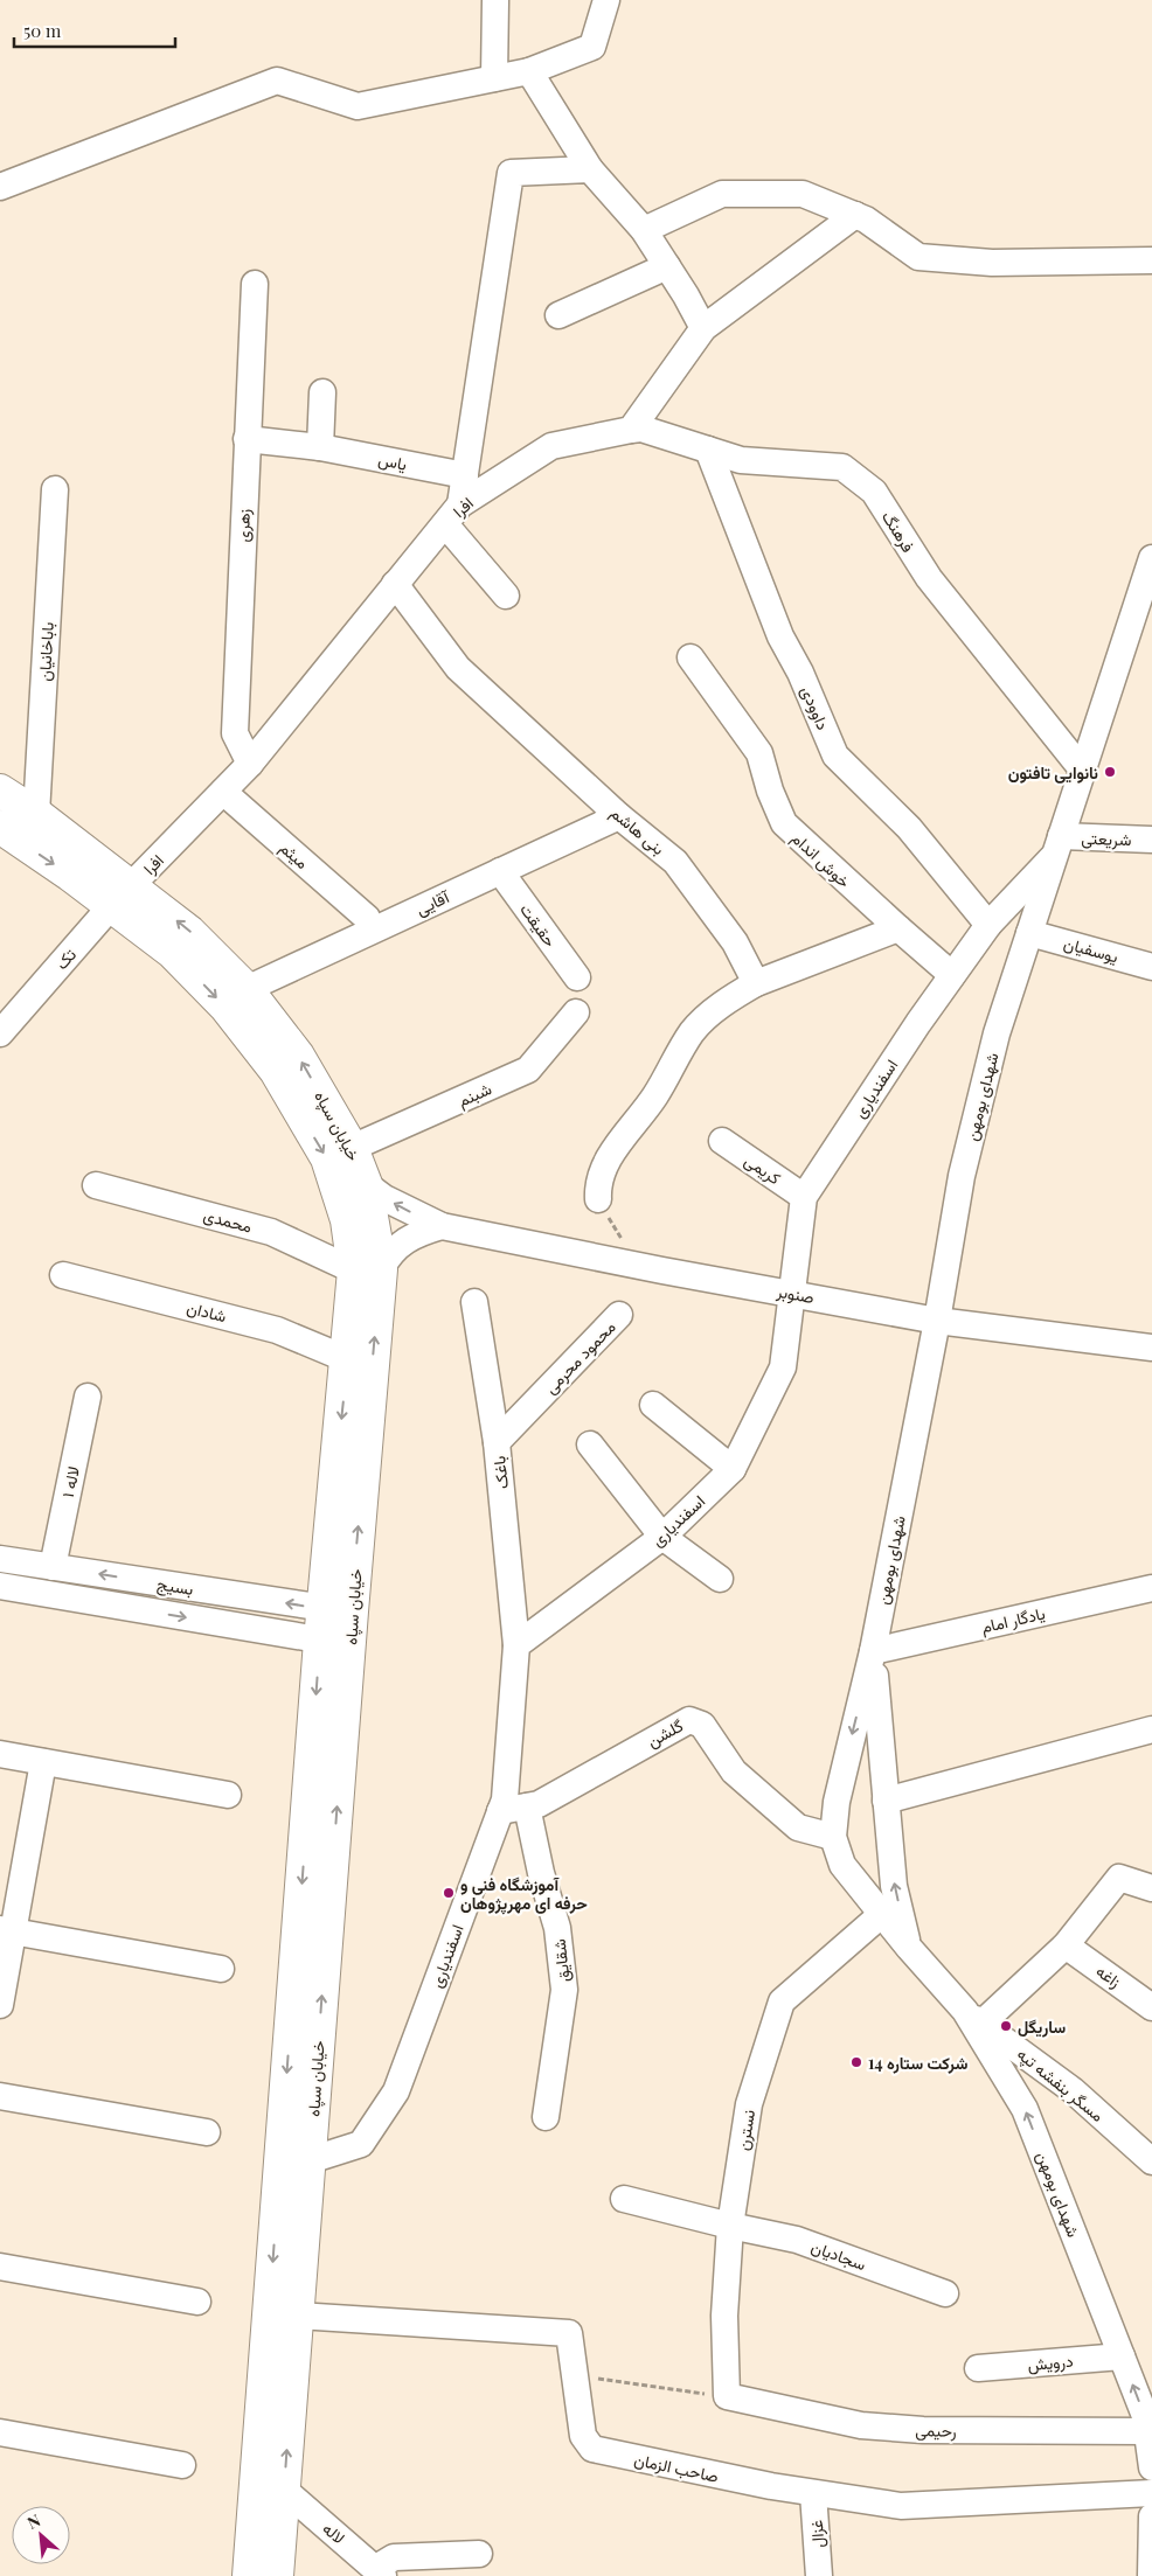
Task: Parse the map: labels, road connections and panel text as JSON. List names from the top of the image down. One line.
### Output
{"streets":{"main road":["خیابان سپاه"],"street":["یاس","افرا","زهری","فرهنگ","باباخانیان","داوودی","بنی هاشم","شریعتی","میثم","خوش اندام","آقایی","حقیقت","یوسفیان","تک","اسفندیاری","شبنم","شهدای بومهن","کریمی","محمدی","صنوبر","شادان","محمود محرمی","باغک","لاله ۱","بسیج","یادگار امام","گلشن","شقایق","زاغه","مسگر بنفشه تپه","نسترن","سجادیان","درویش","رحیمی","صاحب الزمان","لاله","غزال"]},"crossings":[["یاس","زهری"],["افرا","زهری"],["افرا","فرهنگ"],["افرا","بنی هاشم"],["افرا","میثم"],["افرا","تک"],["افرا","خیابان سپاه"],["فرهنگ","داوودی"],["فرهنگ","شهدای بومهن"],["باباخانیان","خیابان سپاه"],["داوودی","اسفندیاری"],["بنی هاشم","آقایی"],["شریعتی","اسفندیاری"],["شریعتی","شهدای بومهن"],["خوش اندام","اسفندیاری"],["آقایی","حقیقت"],["آقایی","خیابان سپاه"],["یوسفیان","شهدای بومهن"],["تک","خیابان سپاه"],["اسفندیاری","شهدای بومهن"],["اسفندیاری","خیابان سپاه"],["اسفندیاری","کریمی"],["اسفندیاری","صنوبر"],["اسفندیاری","باغک"],["اسفندیاری","گلشن"],["شبنم","خیابان سپاه"],["شهدای بومهن","صنوبر"],["شهدای بومهن","یادگار امام"],["شهدای بومهن","گلشن"],["شهدای بومهن","مسگر بنفشه تپه"],["شهدای بومهن","نسترن"],["شهدای بومهن","درویش"],["شهدای بومهن","رحیمی"],["خیابان سپاه","محمدی"],["خیابان سپاه","صنوبر"],["خیابان سپاه","شادان"],["خیابان سپاه","بسیج"],["خیابان سپاه","صاحب الزمان"],["خیابان سپاه","لاله"],["محمود محرمی","باغک"],["لاله ۱","بسیج"],["گلشن","شقایق"],["نسترن","سجادیان"],["نسترن","رحیمی"],["صاحب الزمان","غزال"]],"places":["نانوایی تافتون","آموزشگاه فنی و حرفه ای مهرپژوهان","ساریگل","شرکت ستاره 14"],"scale_bar":"50 m","north":"top left"}
